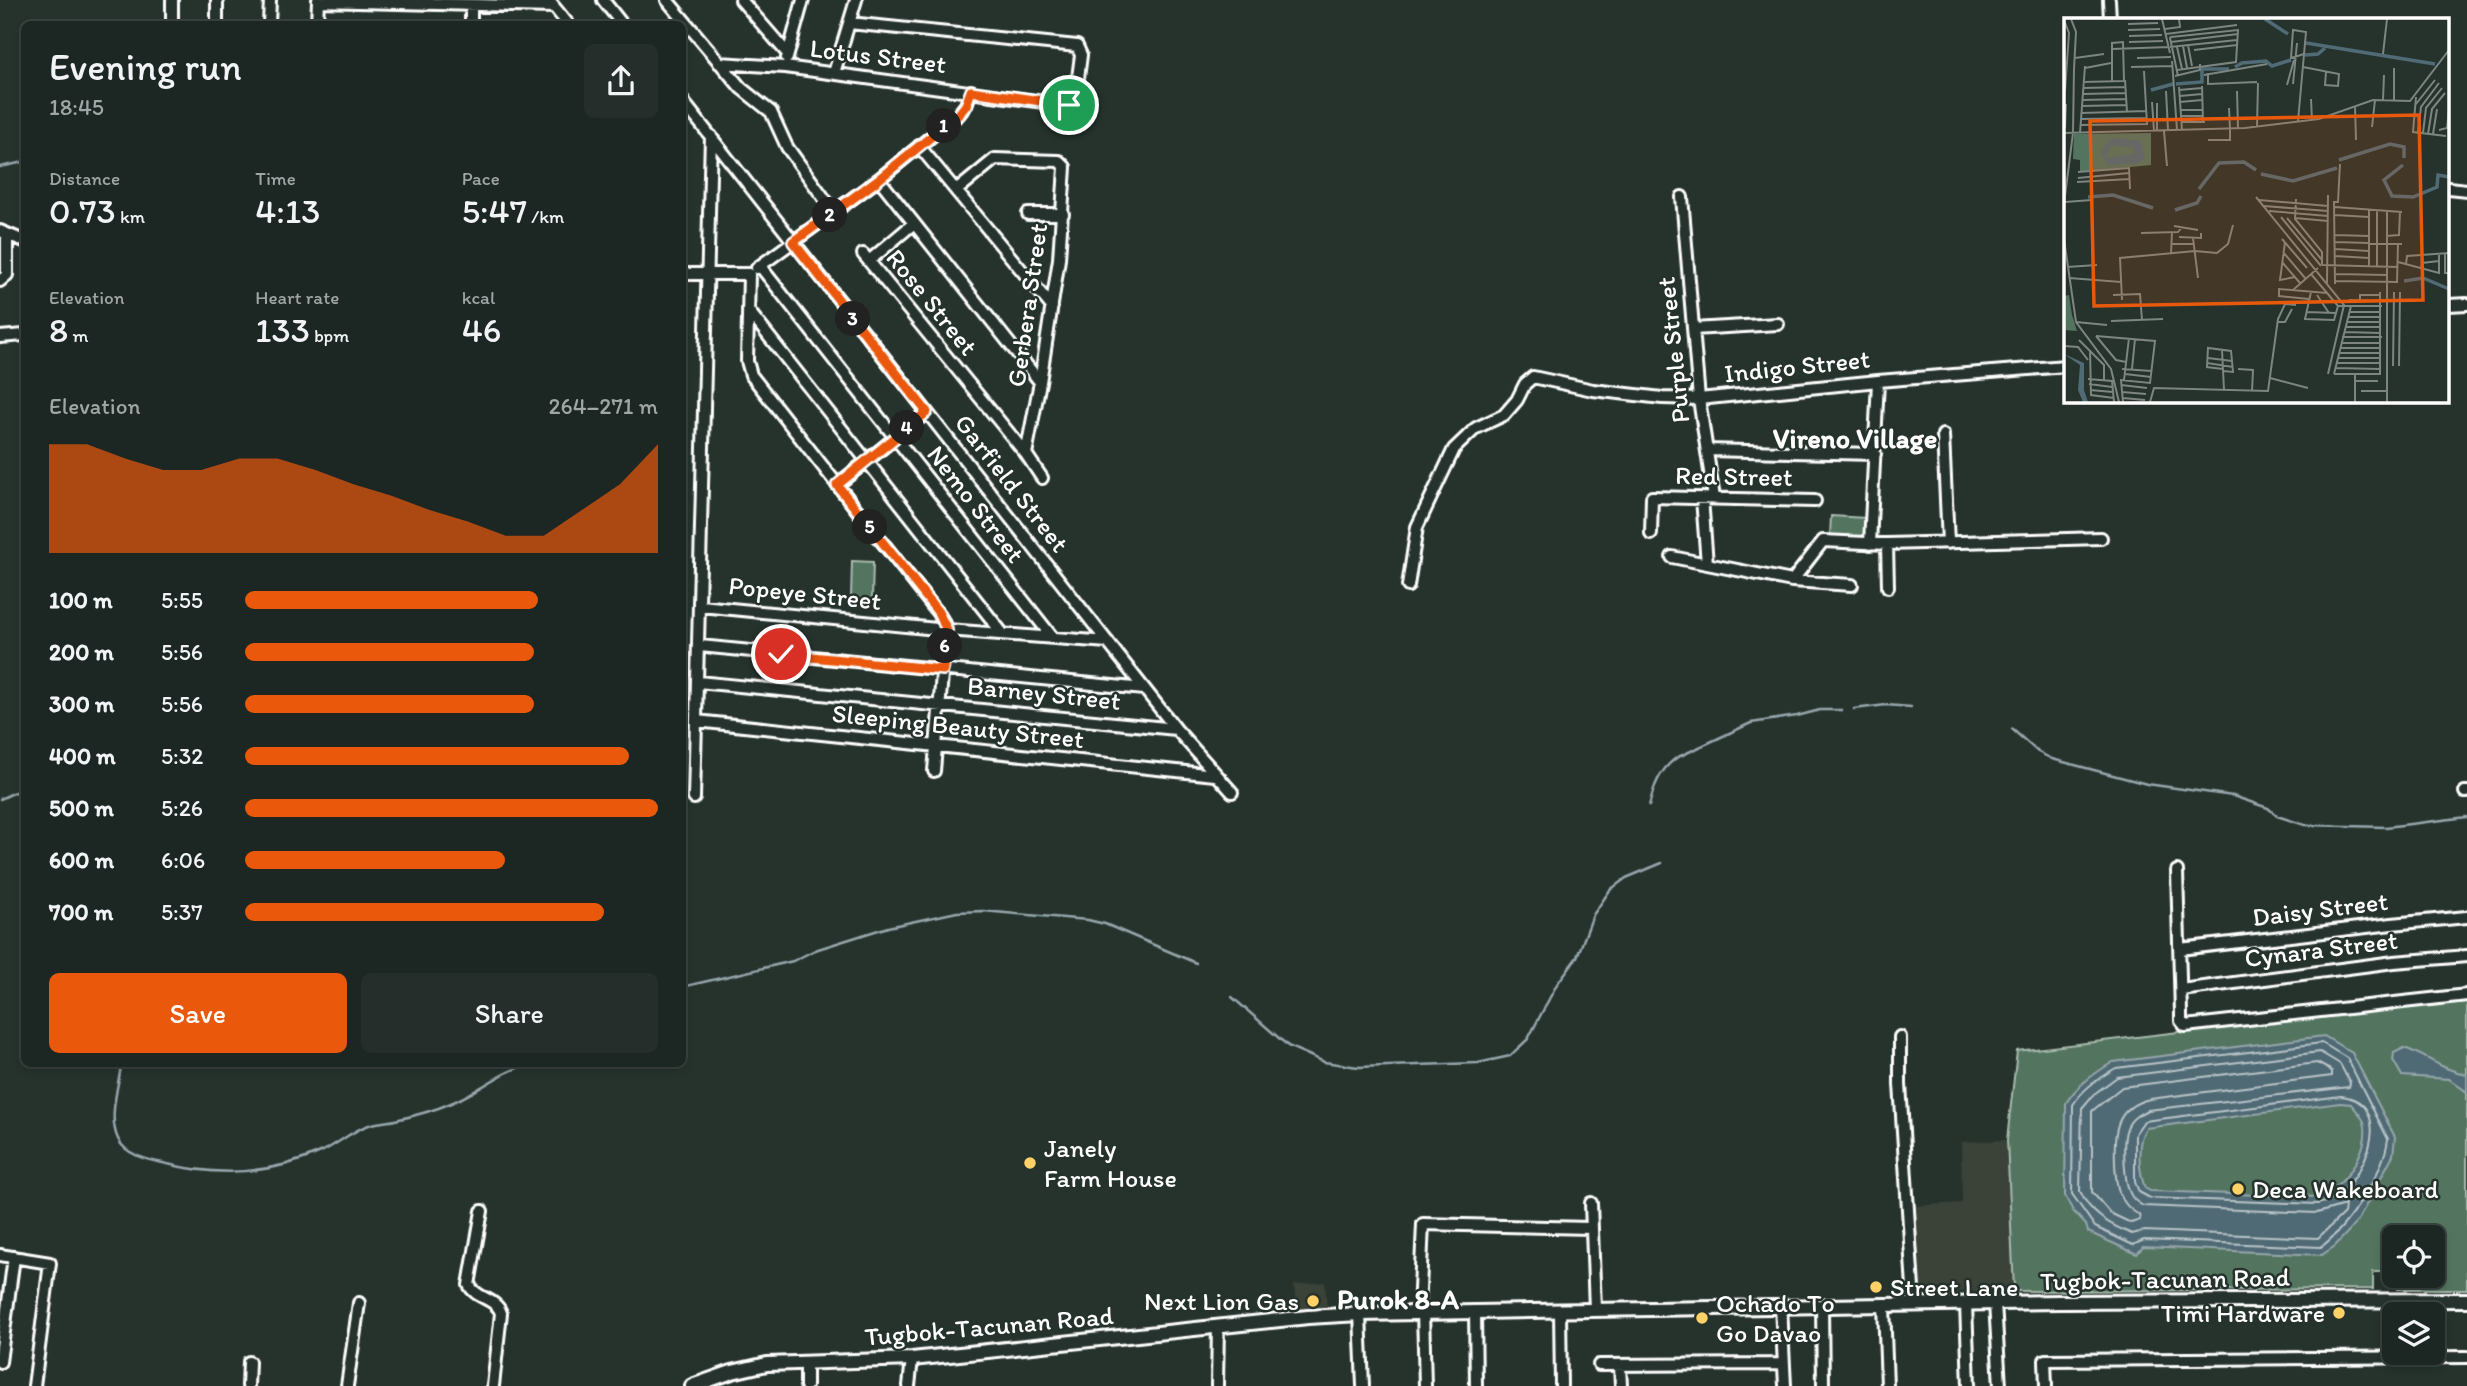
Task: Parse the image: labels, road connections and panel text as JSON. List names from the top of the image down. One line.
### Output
{"streets":{"street":["Lotus Street","Rose Street","Gerbera Street","Purple Street","Indigo Street","Red Street","Garfield Street","Nemo Street","Popeye Street","Barney Street","Sleeping Beauty Street","Daisy Street","Cynara Street","Tugbok-Tacunan Road"]},"crossings":[["Rose Street","Gerbera Street"],["Purple Street","Indigo Street"],["Purple Street","Red Street"],["Garfield Street","Popeye Street"],["Garfield Street","Barney Street"],["Garfield Street","Sleeping Beauty Street"],["Nemo Street","Popeye Street"]],"districts":["Vireno Village","Purok 8-A"],"places":["Janely Farm House","Deca Wakeboard","Street Lane","Next Lion Gas","Timi Hardware","Ochado To Go Davao"],"page":{"heading":["Evening run","18:45"],"pins":["1","2","3","4","5","6"],"stats":[["Distance","0.73 km"],["Time","4:13"],["Pace","5:47 /km"],["Elevation","8 m"],["Heart rate","133 bpm"],["kcal","46"]],"chart":["Elevation","264–271 m"],"list":[{"name":"100 m","note":"5:55"},{"name":"200 m","note":"5:56"},{"name":"300 m","note":"5:56"},{"name":"400 m","note":"5:32"},{"name":"500 m","note":"5:26"},{"name":"600 m","note":"6:06"},{"name":"700 m","note":"5:37"}],"buttons":["Save","Share"]}}
